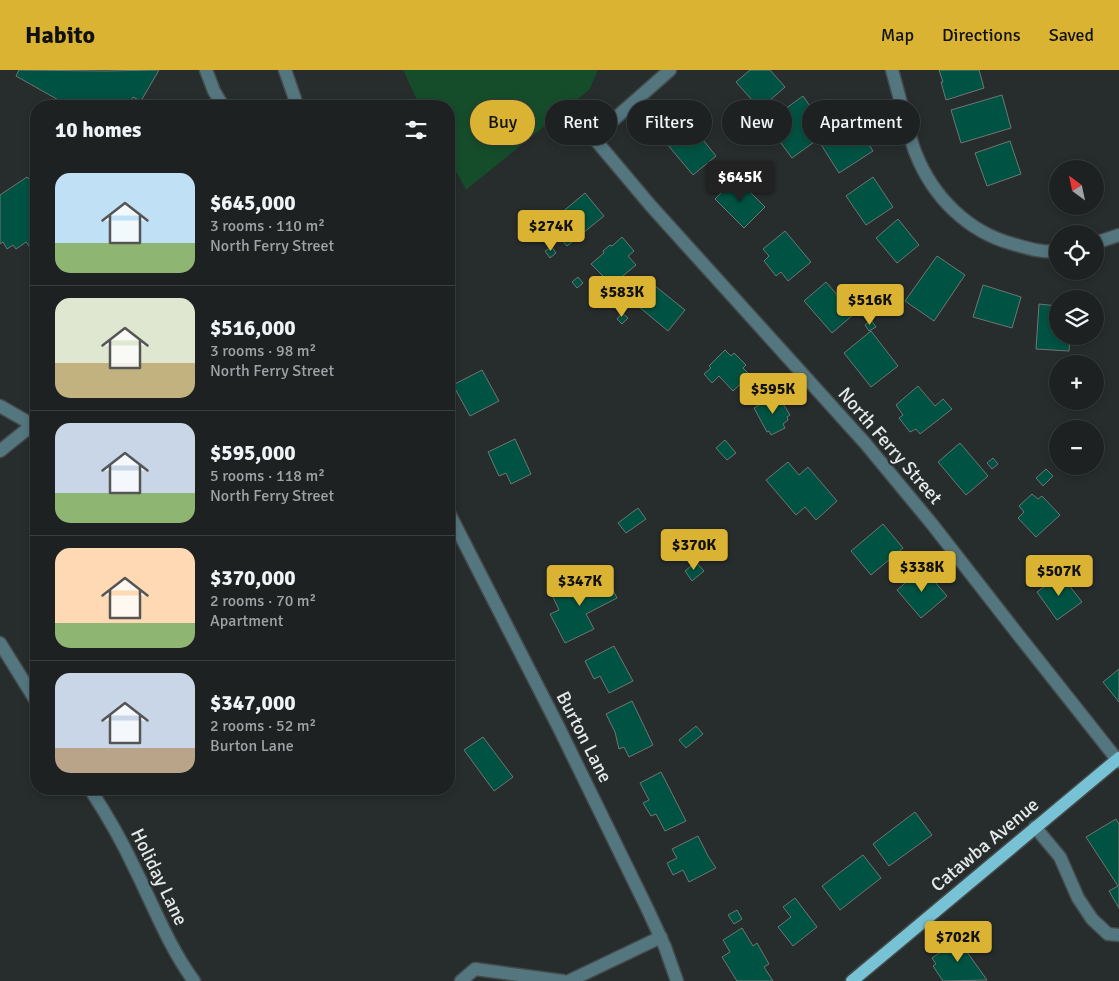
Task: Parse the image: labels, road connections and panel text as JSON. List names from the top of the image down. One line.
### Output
{"streets":{"main road":["Catawba Avenue"],"street":["North Ferry Street","Burton Lane","Holiday Lane"]},"crossings":[["North Ferry Street","Catawba Avenue"]],"north":"top left","page":{"header":"Habito","nav":["Map","Directions","Saved"],"chip":["Buy","Rent","Filters","New","Apartment"],"heading":"10 homes","map_buttons":["+","−"],"list":[{"name":"$645,000","note":"3 rooms · 110 m² · North Ferry Street"},{"name":"$516,000","note":"3 rooms · 98 m² · North Ferry Street"},{"name":"$595,000","note":"5 rooms · 118 m² · North Ferry Street"},{"name":"$370,000","note":"2 rooms · 70 m² · Apartment"},{"name":"$347,000","note":"2 rooms · 52 m² · Burton Lane"}],"price":["$645K","$274K","$583K","$516K","$595K","$370K","$338K","$507K","$347K","$702K"]}}
